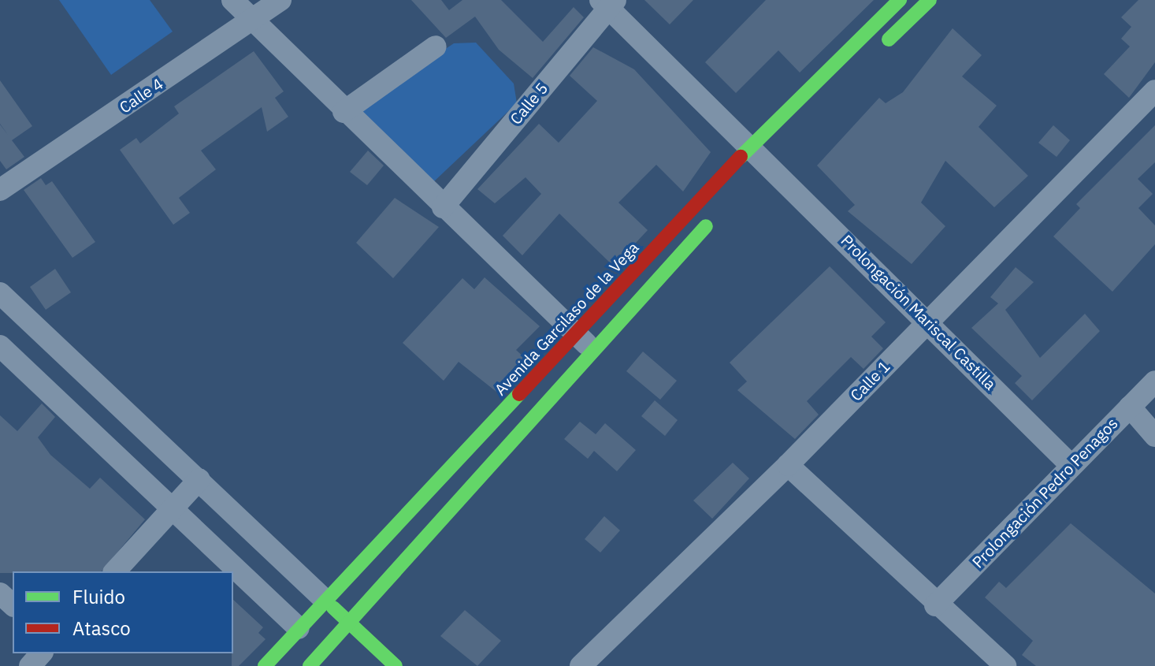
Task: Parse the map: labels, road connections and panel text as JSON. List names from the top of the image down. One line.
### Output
{"streets":{"street":["Calle 4","Calle 5","Prolongación Mariscal Castilla","Avenida Garcilaso de la Vega","Calle 1","Prolongación Pedro Penagos"]},"crossings":[["Calle 5","Prolongación Mariscal Castilla"],["Prolongación Mariscal Castilla","Avenida Garcilaso de la Vega"],["Prolongación Mariscal Castilla","Calle 1"],["Prolongación Mariscal Castilla","Prolongación Pedro Penagos"]],"legend":["Fluido","Atasco"]}
